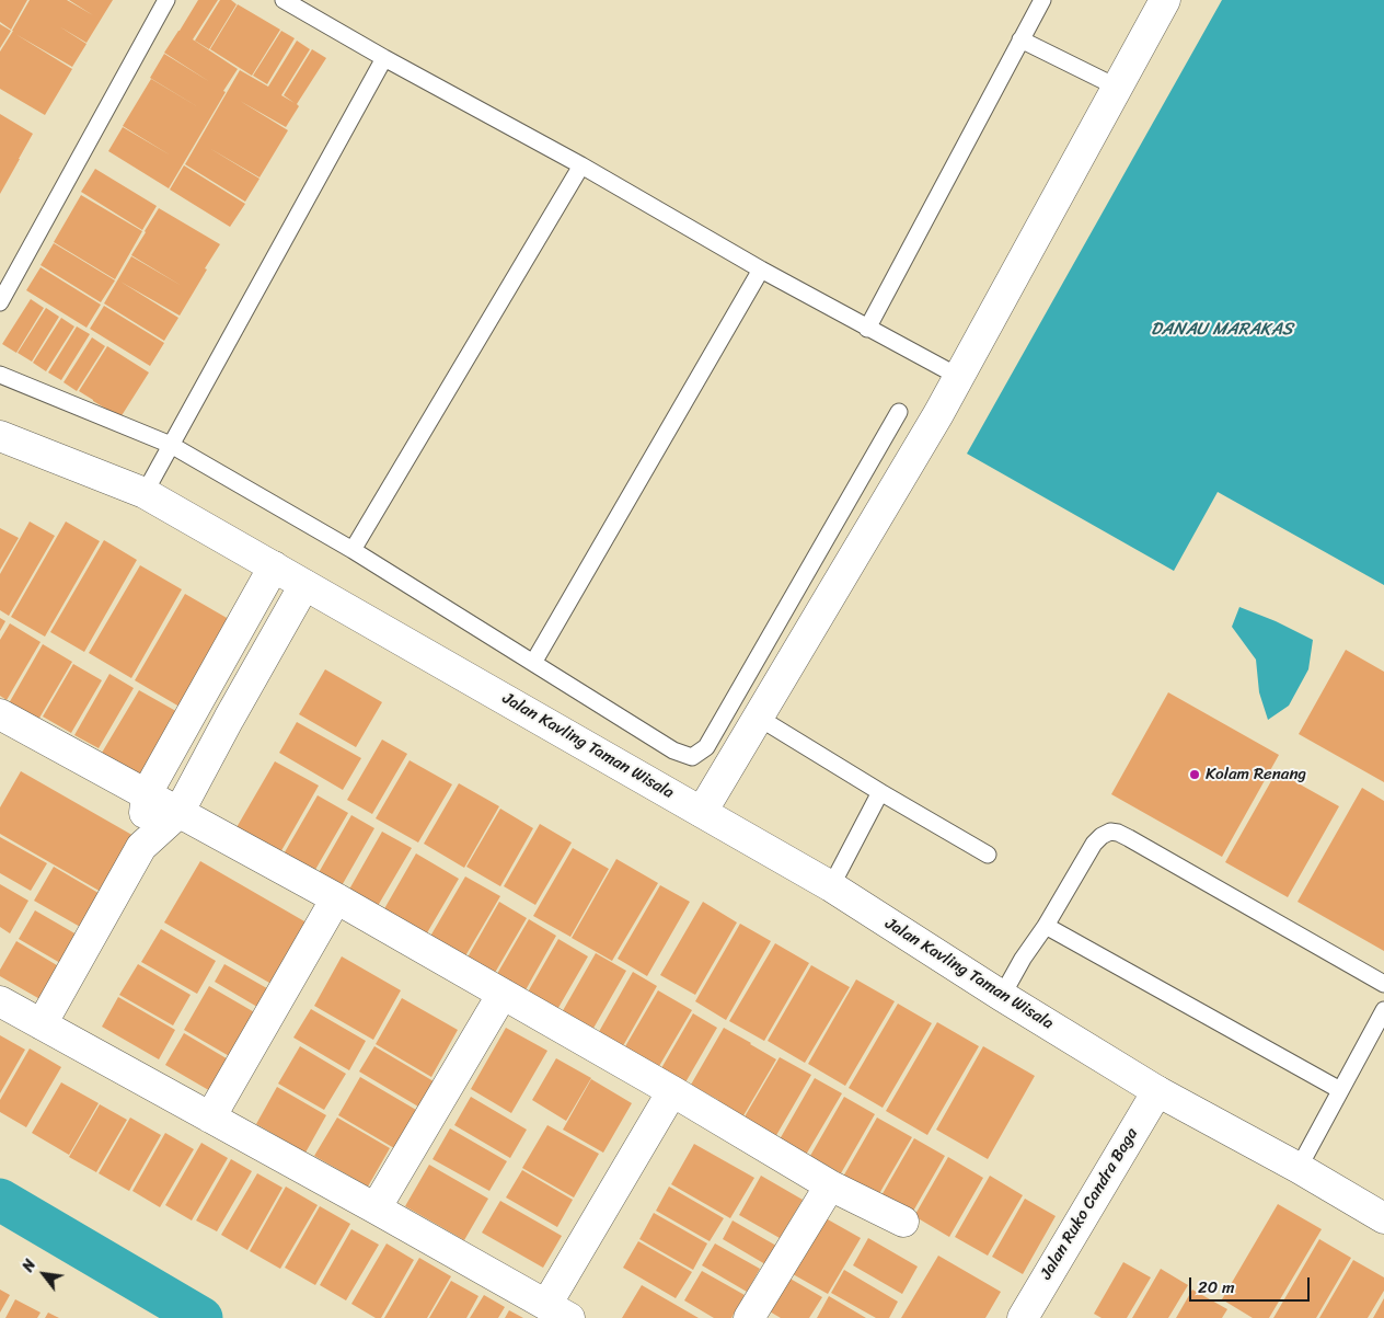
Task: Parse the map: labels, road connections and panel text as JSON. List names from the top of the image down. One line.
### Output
{"streets":{"street":["Jalan Kavling Taman Wisala","Jalan Ruko Candra Baga"]},"crossings":[["Jalan Kavling Taman Wisala","Jalan Ruko Candra Baga"]],"water":["DANAU MARAKAS"],"places":["Kolam Renang"],"scale_bar":"20 m","north":"top left"}
